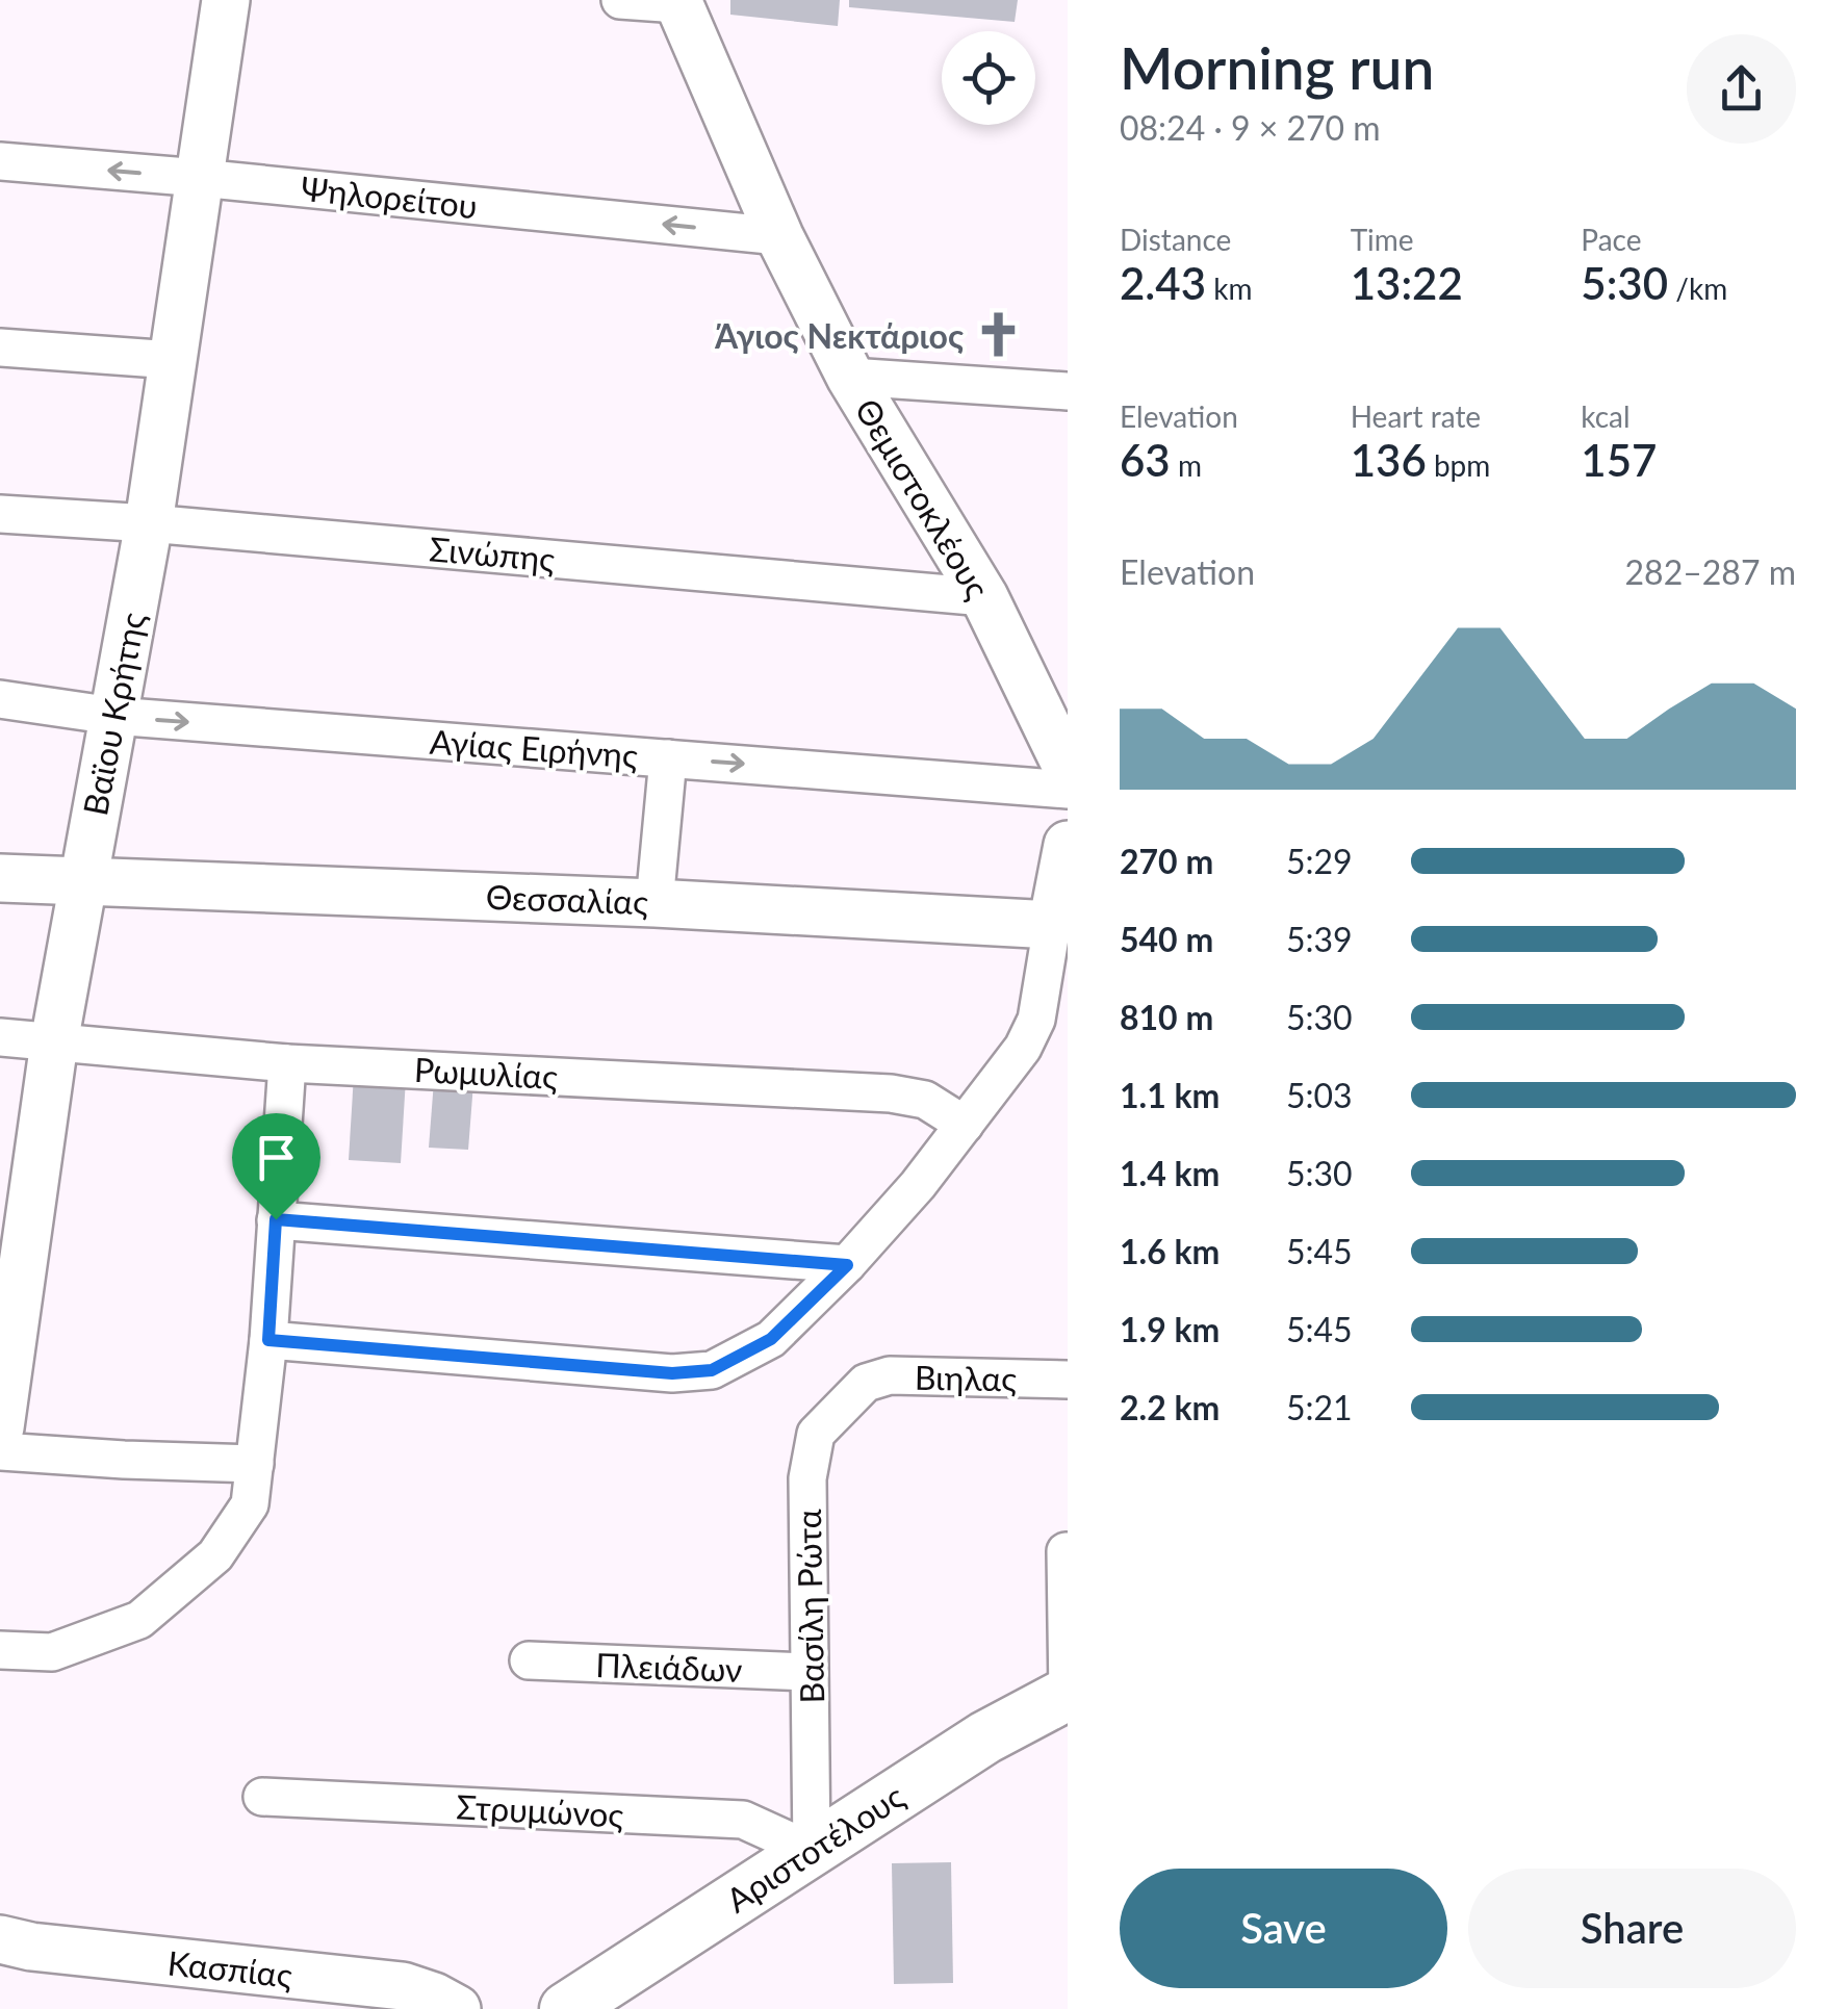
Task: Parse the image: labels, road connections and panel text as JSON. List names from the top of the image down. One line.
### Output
{"streets":{"main road":["Αριστοτέλους"],"street":["Ψηλορείτου","Θεμιστοκλέους","Σινώπης","Βαϊου Κρήτης","Αγίας Ειρήνης","Θεσσαλίας","Ρωμυλίας","Βιηλας","Βασίλη Ρώτα","Πλειάδων","Στρυμώνος","Κασπίας"]},"crossings":[["Ψηλορείτου","Θεμιστοκλέους"],["Ψηλορείτου","Βαϊου Κρήτης"],["Θεμιστοκλέους","Σινώπης"],["Σινώπης","Βαϊου Κρήτης"],["Βαϊου Κρήτης","Αγίας Ειρήνης"],["Βαϊου Κρήτης","Θεσσαλίας"],["Βαϊου Κρήτης","Ρωμυλίας"],["Βιηλας","Βασίλη Ρώτα"],["Βασίλη Ρώτα","Πλειάδων"],["Βασίλη Ρώτα","Στρυμώνος"],["Βασίλη Ρώτα","Αριστοτέλους"],["Στρυμώνος","Αριστοτέλους"]],"one_way":["Ψηλορείτου","Αγίας Ειρήνης"],"places":{"church":["Άγιος Νεκτάριος"]},"page":{"heading":["Morning run","08:24 · 9 × 270 m"],"stats":[["Distance","2.43 km"],["Time","13:22"],["Pace","5:30 /km"],["Elevation","63 m"],["Heart rate","136 bpm"],["kcal","157"]],"chart":["Elevation","282–287 m"],"list":[{"name":"270 m","note":"5:29"},{"name":"540 m","note":"5:39"},{"name":"810 m","note":"5:30"},{"name":"1.1 km","note":"5:03"},{"name":"1.4 km","note":"5:30"},{"name":"1.6 km","note":"5:45"},{"name":"1.9 km","note":"5:45"},{"name":"2.2 km","note":"5:21"}],"buttons":["Save","Share"]}}
